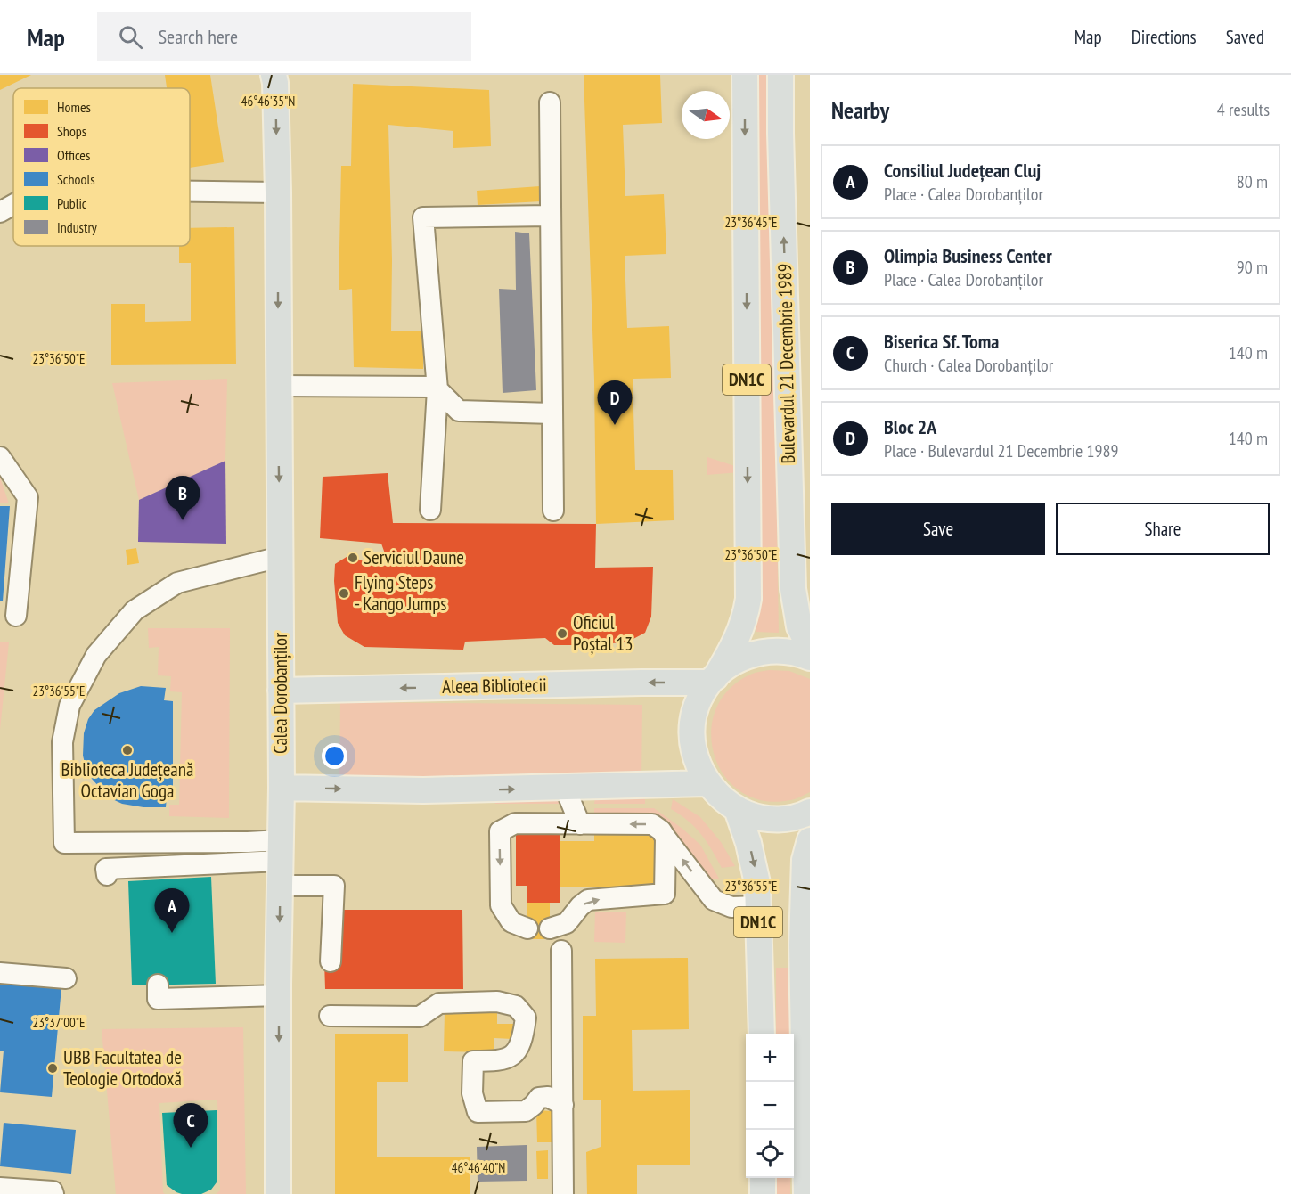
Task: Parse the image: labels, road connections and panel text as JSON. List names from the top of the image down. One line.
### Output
{"streets":{"main road":["Bulevardul 21 Decembrie 1989","DN1C","Aleea Bibliotecii","Calea Dorobanților"]},"crossings":[["Bulevardul 21 Decembrie 1989","DN1C"],["Bulevardul 21 Decembrie 1989","Aleea Bibliotecii"],["DN1C","Aleea Bibliotecii"],["Aleea Bibliotecii","Calea Dorobanților"]],"one_way":["Calea Dorobanților"],"places":["Serviciul Daune","Flying Steps - Kango Jumps","Oficiul Poștal 13","Biblioteca Județeană Octavian Goga","UBB Facultatea de Teologie Ortodoxă"],"legend":["Homes","Shops","Offices","Schools","Public","Industry"],"north":"right","page":{"header":"Map","search":"Search here","nav":["Map","Directions","Saved"],"heading":["Nearby","4 results"],"list":[{"mark":"A","name":"Consiliul Județean Cluj","note":"Place · Calea Dorobanților","value":"80 m"},{"mark":"B","name":"Olimpia Business Center","note":"Place · Calea Dorobanților","value":"90 m"},{"mark":"C","name":"Biserica Sf. Toma","note":"Church · Calea Dorobanților","value":"140 m"},{"mark":"D","name":"Bloc 2A","note":"Place · Bulevardul 21 Decembrie 1989","value":"140 m"}],"pins":["D","B","A","C"],"buttons":["Save","Share"],"map_buttons":["+","−"]},"coordinates":["46°46'35\"N","23°36'45\"E","23°36'50\"E","23°36'55\"E","23°37'00\"E","46°46'40\"N"]}
